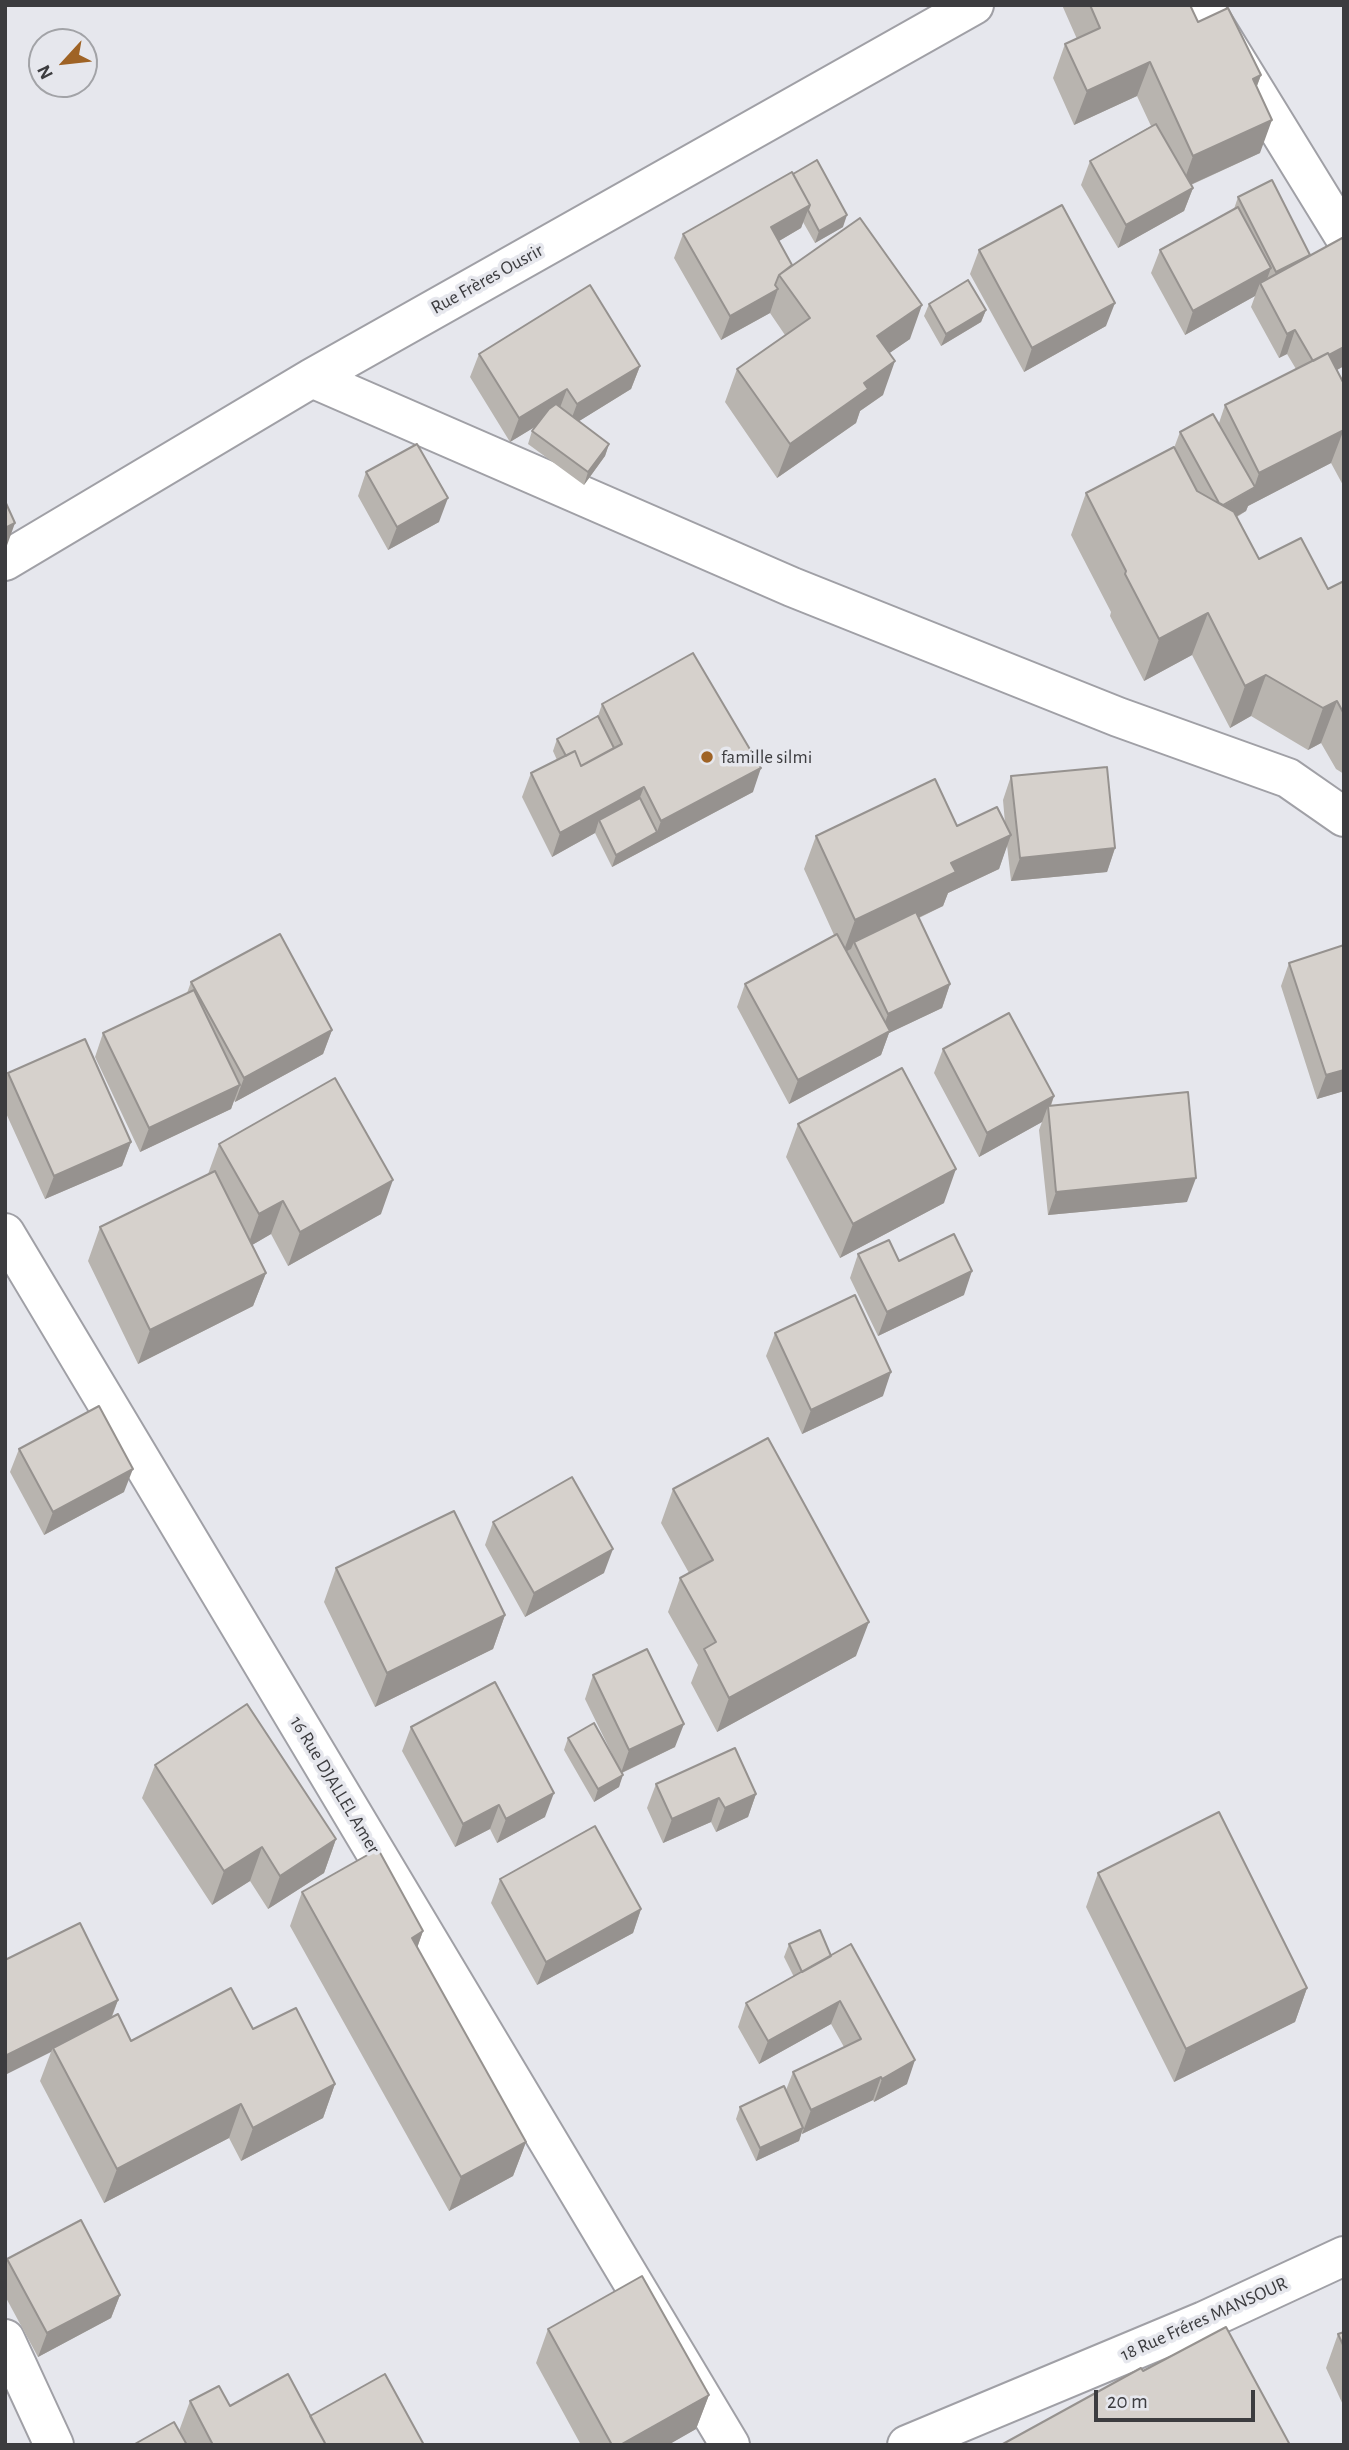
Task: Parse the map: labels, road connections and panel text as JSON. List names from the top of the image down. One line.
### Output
{"streets":{"street":["Rue Frères Ousrir","16 Rue DJALLEL Amer","18 Rue Fréres MANSOUR"]},"places":["famille silmi"],"scale_bar":"20 m","north":"bottom left"}
